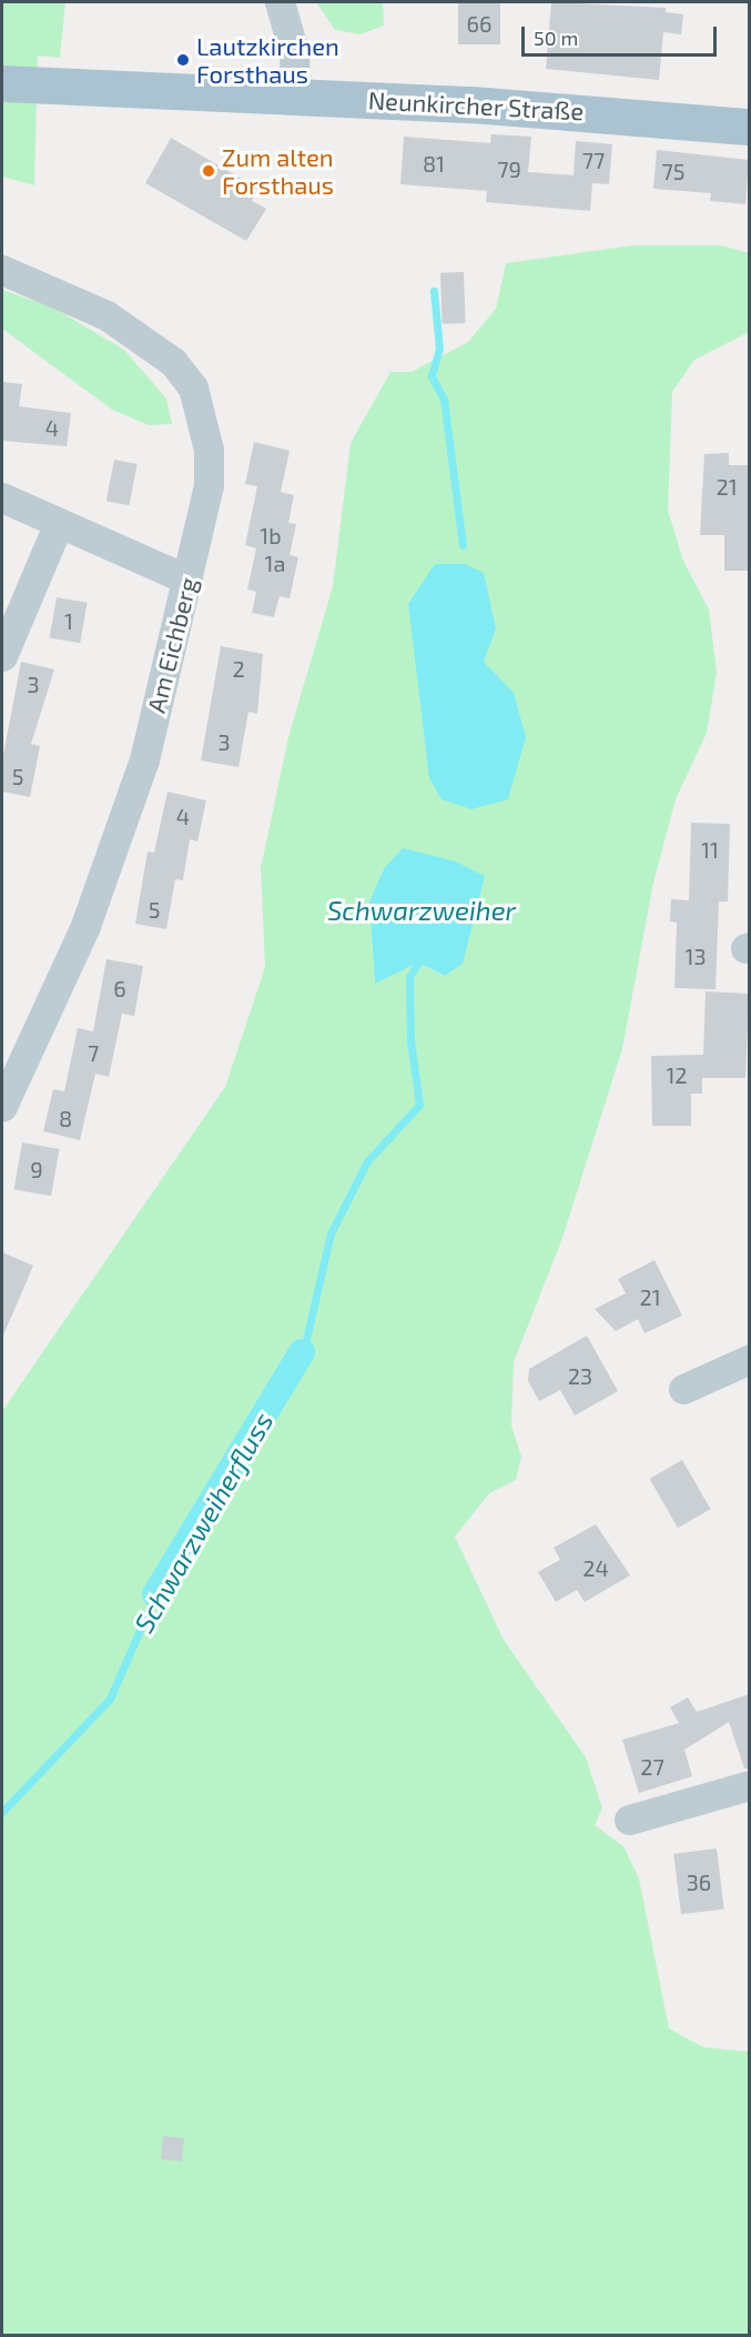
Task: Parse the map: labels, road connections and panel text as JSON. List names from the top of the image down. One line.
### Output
{"streets":{"main road":["Neunkircher Straße"],"street":["Am Eichberg"]},"water":["Schwarzweiher","Schwarzweiherfluss"],"places":["Lautzkirchen Forsthaus","Zum alten Forsthaus"],"house_numbers":["66","77","81","79","75","4","21","1b","1a","1","2","3","3","5","4","11","5","13","6","7","12","8","9","21","23","24","27","36"],"scale_bar":"50 m"}
